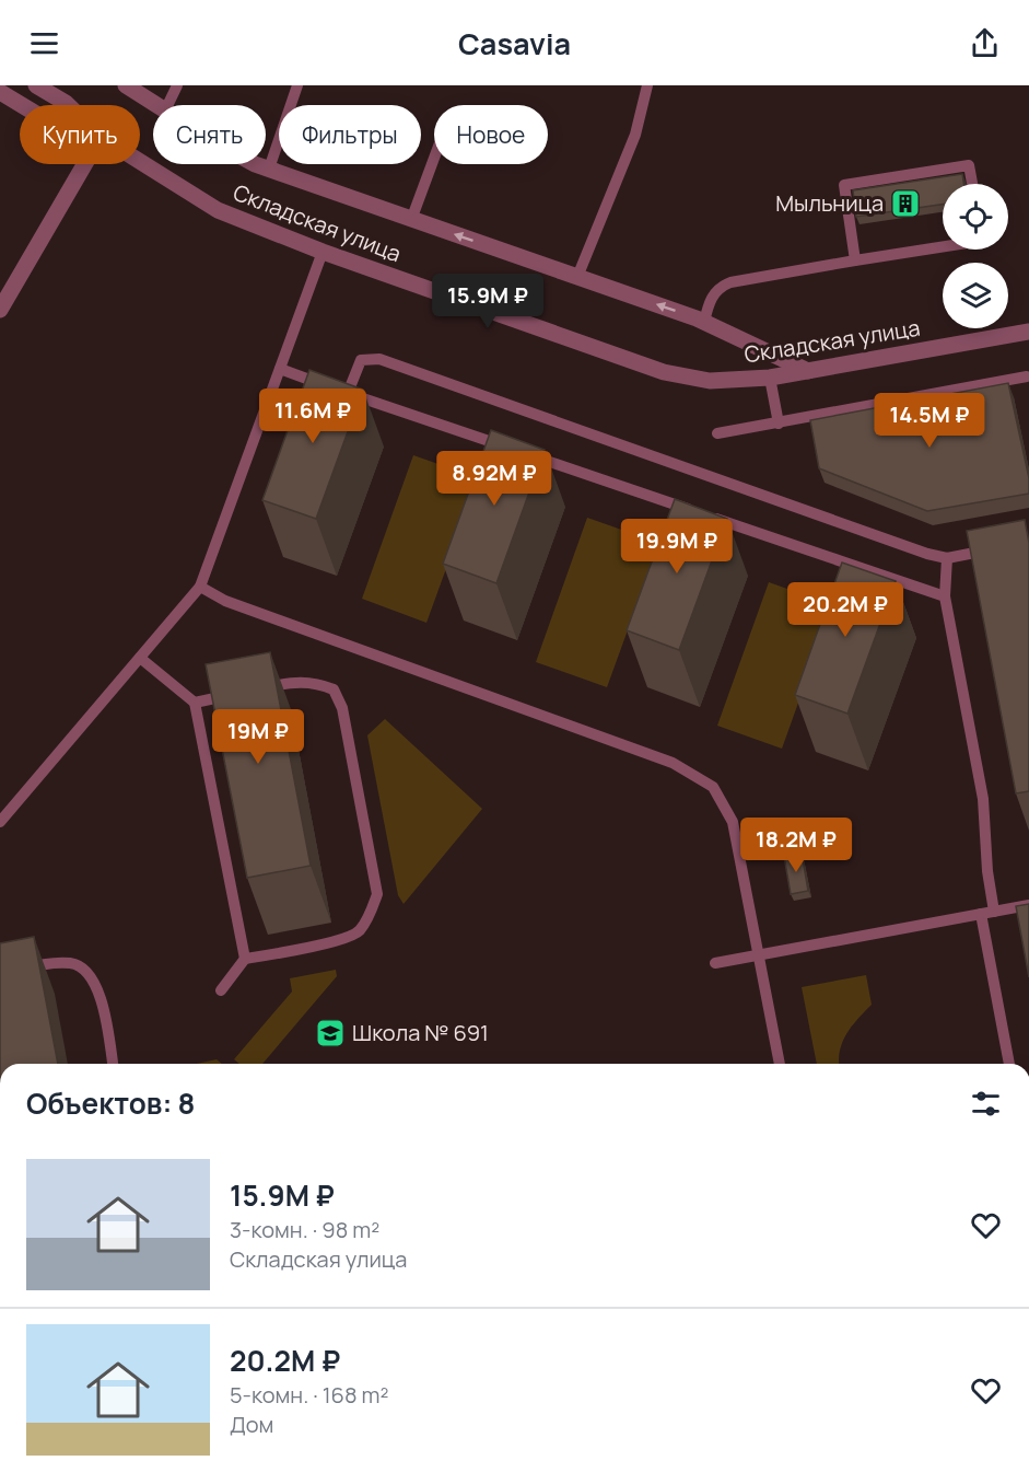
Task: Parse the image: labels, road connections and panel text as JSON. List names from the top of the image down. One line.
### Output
{"streets":{"street":["Складская улица"]},"places":{"building":["Мыльница"],"school or university":["Школа № 691"]},"page":{"header":"Casavia","chip":["Купить","Снять","Фильтры","Новое"],"price":["15.9M ₽","11.6M ₽","14.5M ₽","8.92M ₽","19.9M ₽","20.2M ₽","19M ₽","18.2M ₽"],"heading":"Объектов: 8","list":[{"name":"15.9M ₽","note":"3-комн. · 98 m² · Складская улица"},{"name":"20.2M ₽","note":"5-комн. · 168 m² · Дом"}]}}
